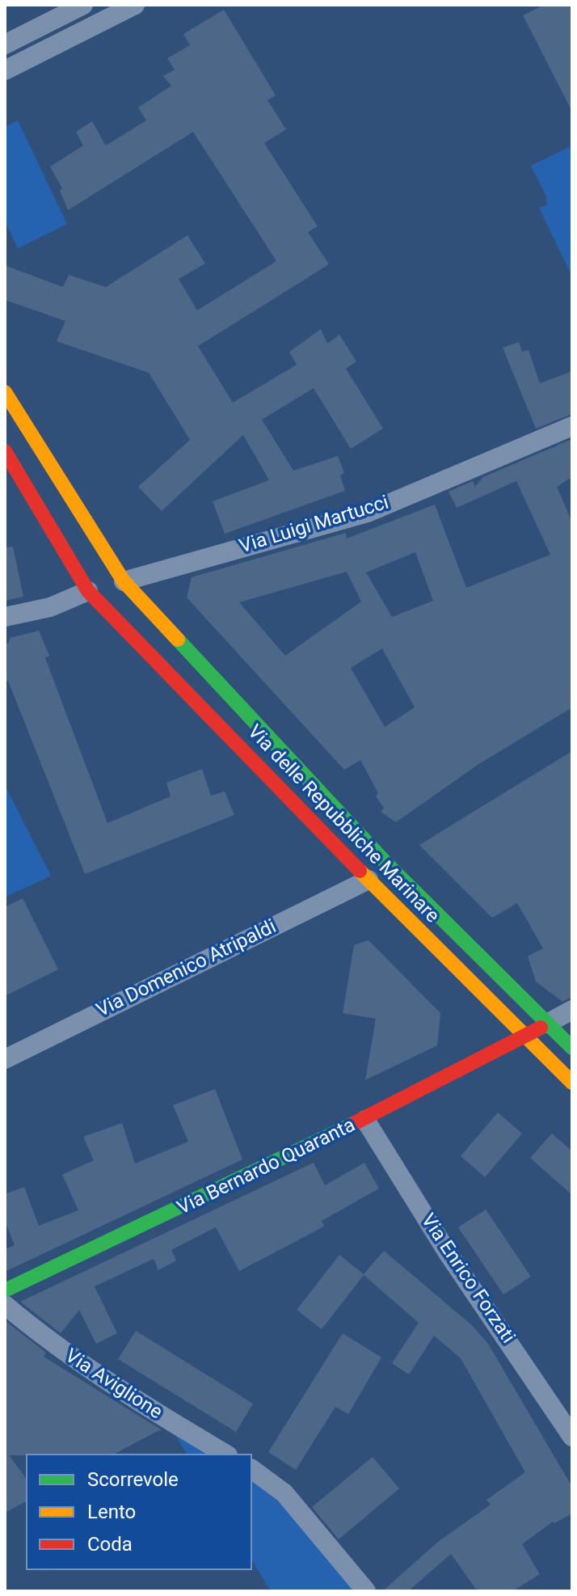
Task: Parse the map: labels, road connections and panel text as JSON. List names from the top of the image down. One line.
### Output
{"streets":{"main road":["Via delle Repubbliche Marinare","Via Bernardo Quaranta"],"street":["Via Luigi Martucci","Via Domenico Atripaldi","Via Enrico Forzati","Via Aviglione"]},"crossings":[["Via Luigi Martucci","Via delle Repubbliche Marinare"],["Via delle Repubbliche Marinare","Via Domenico Atripaldi"],["Via delle Repubbliche Marinare","Via Bernardo Quaranta"],["Via Bernardo Quaranta","Via Enrico Forzati"]],"legend":["Scorrevole","Lento","Coda"]}
